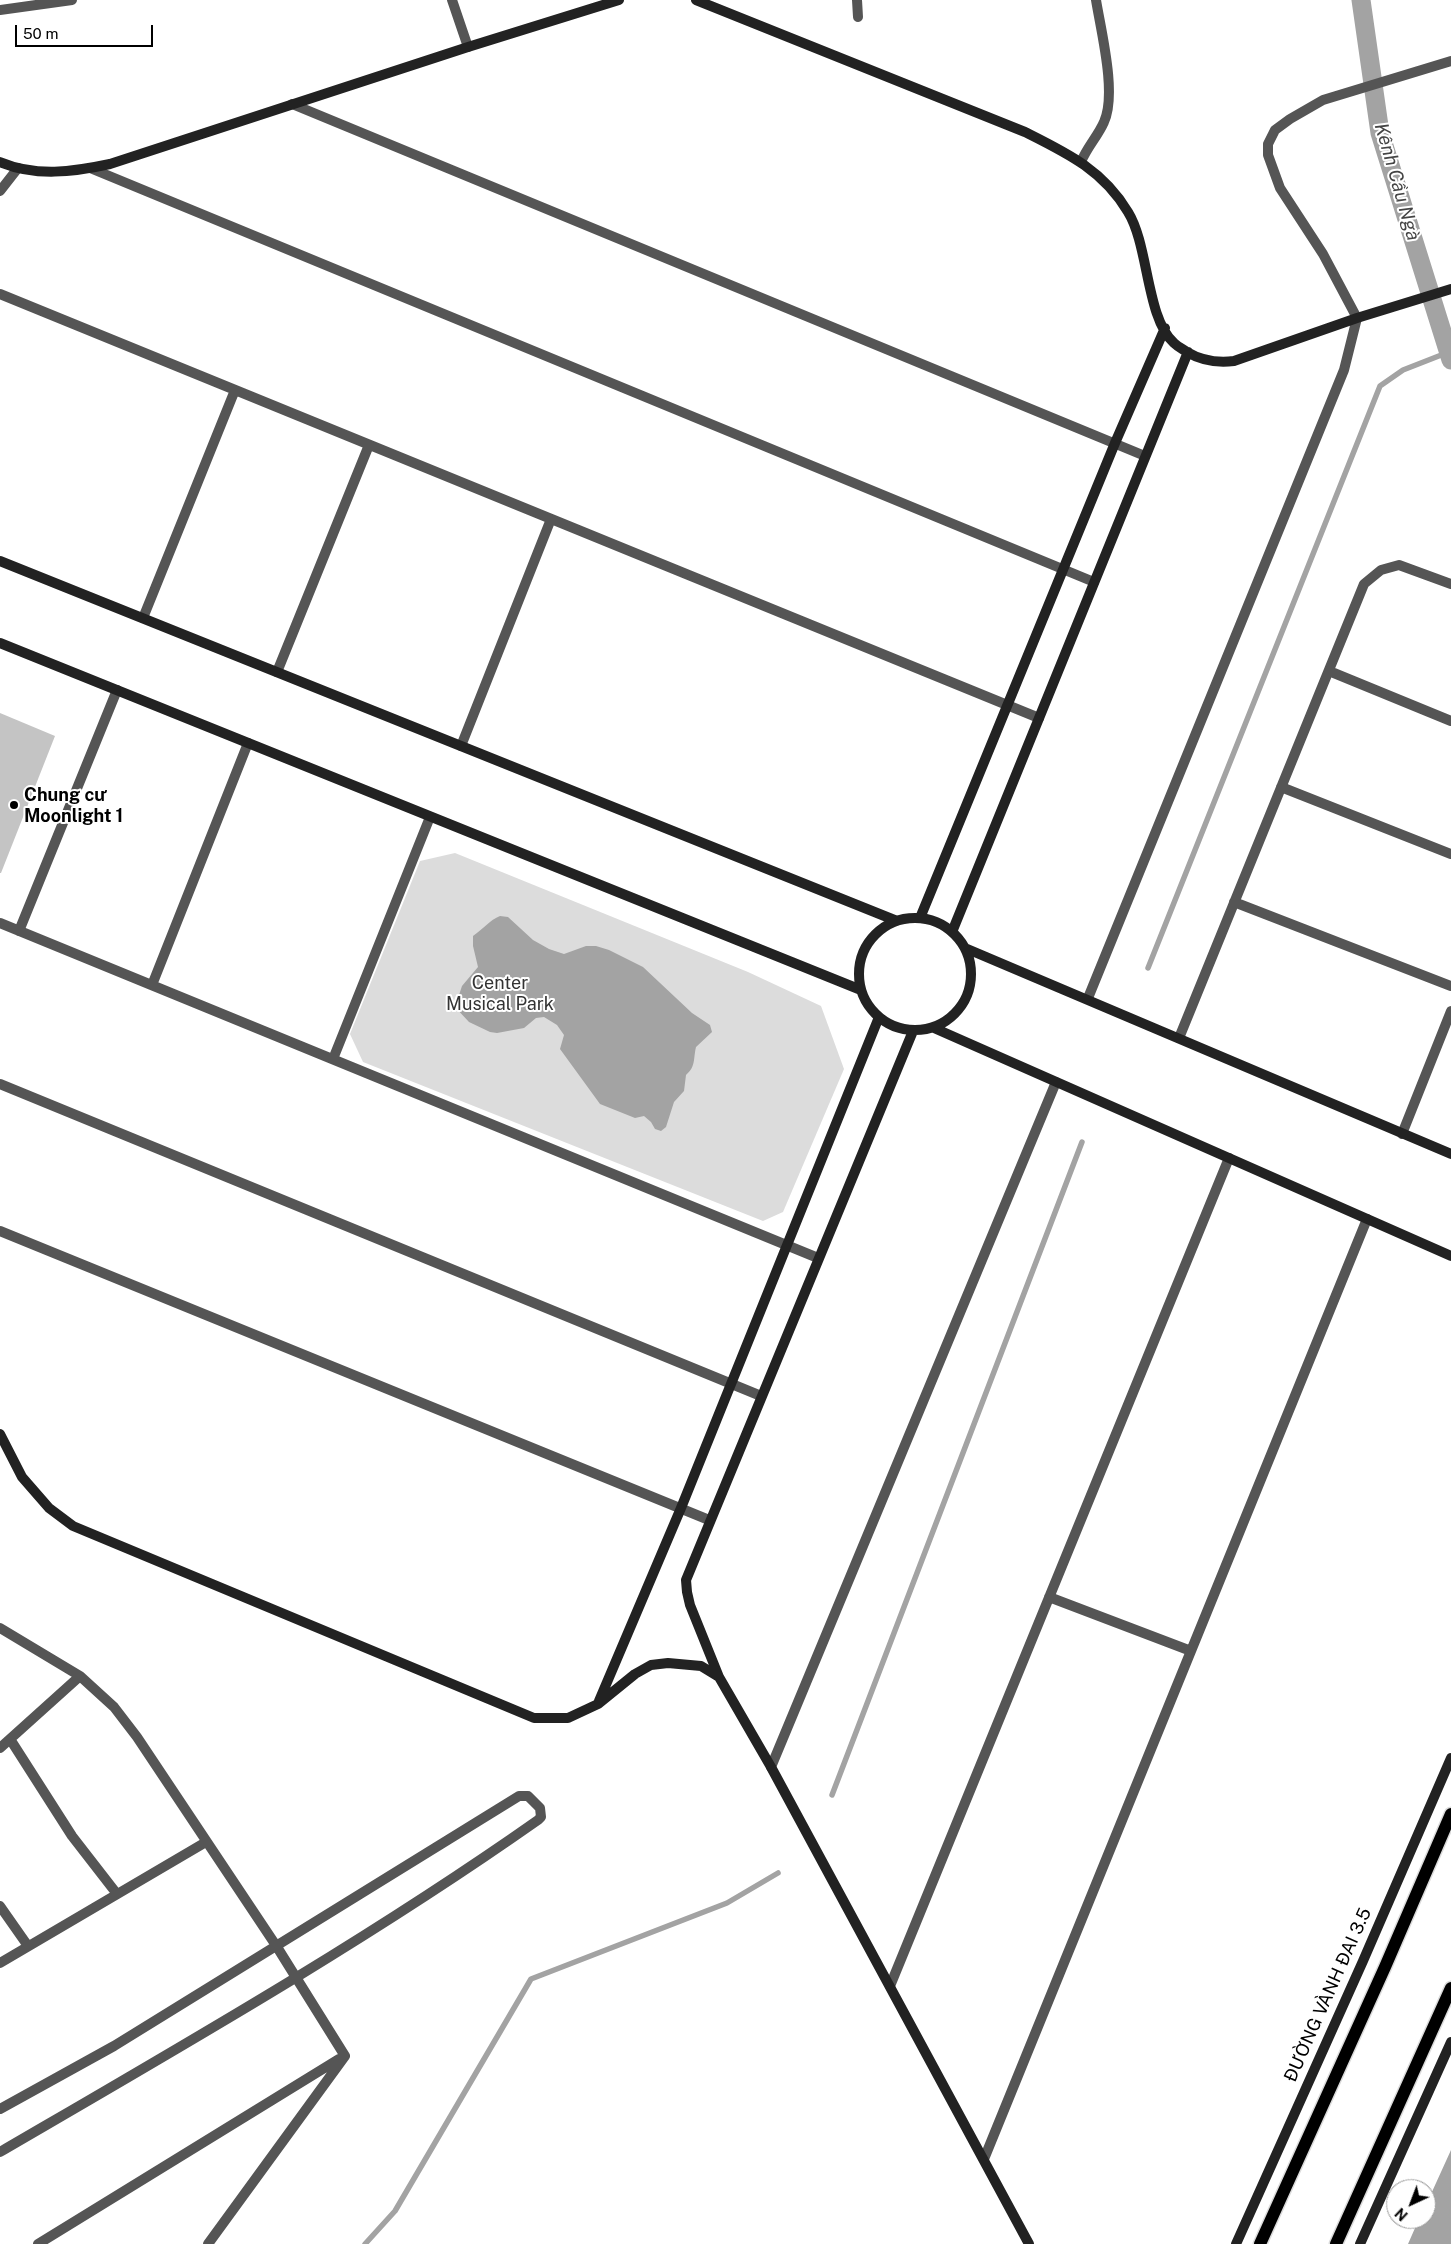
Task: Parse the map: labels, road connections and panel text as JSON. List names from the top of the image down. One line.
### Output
{"streets":{"street":["ĐƯỜNG VÀNH ĐAI 3.5"]},"water":["Kênh Cầu Ngà"],"parks":["Center Musical Park"],"places":["Chung cư Moonlight 1"],"scale_bar":"50 m","north":"bottom left"}
